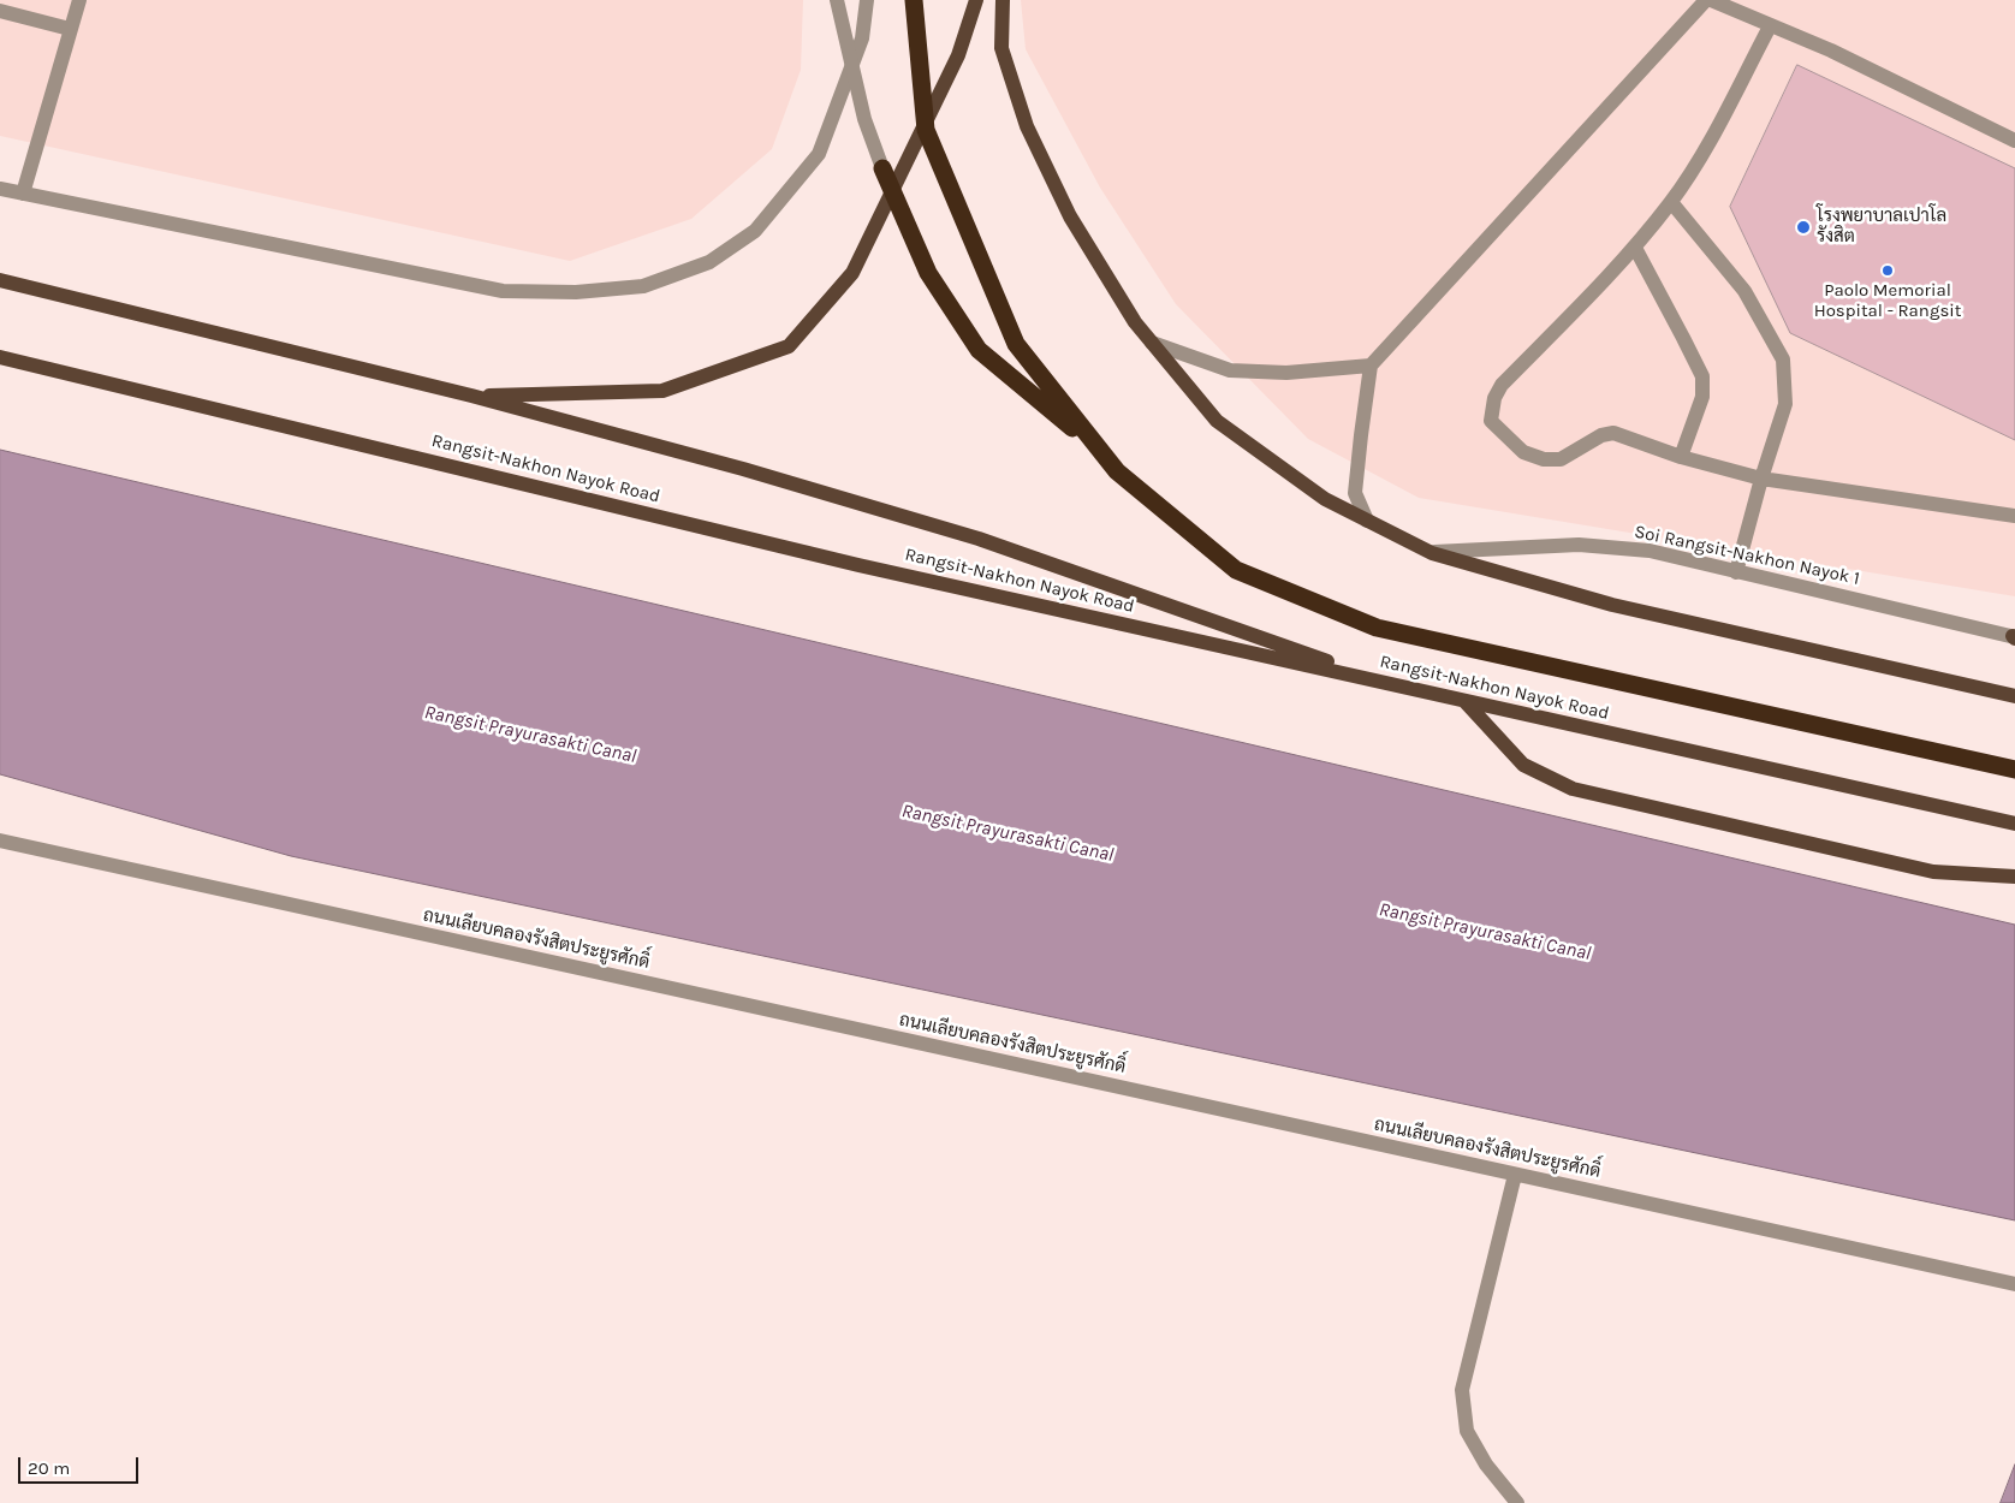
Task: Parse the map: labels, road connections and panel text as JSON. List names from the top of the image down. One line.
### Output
{"streets":{"main road":["Rangsit-Nakhon Nayok Road"],"street":["Soi Rangsit-Nakhon Nayok 1","ถนนเลียบคลองรังสิตประยูรศักดิ์"]},"water":["Rangsit Prayurasakti Canal"],"places":["โรงพยาบาลเปาโล รังสิต","Paolo Memorial Hospital - Rangsit"],"scale_bar":"20 m"}
